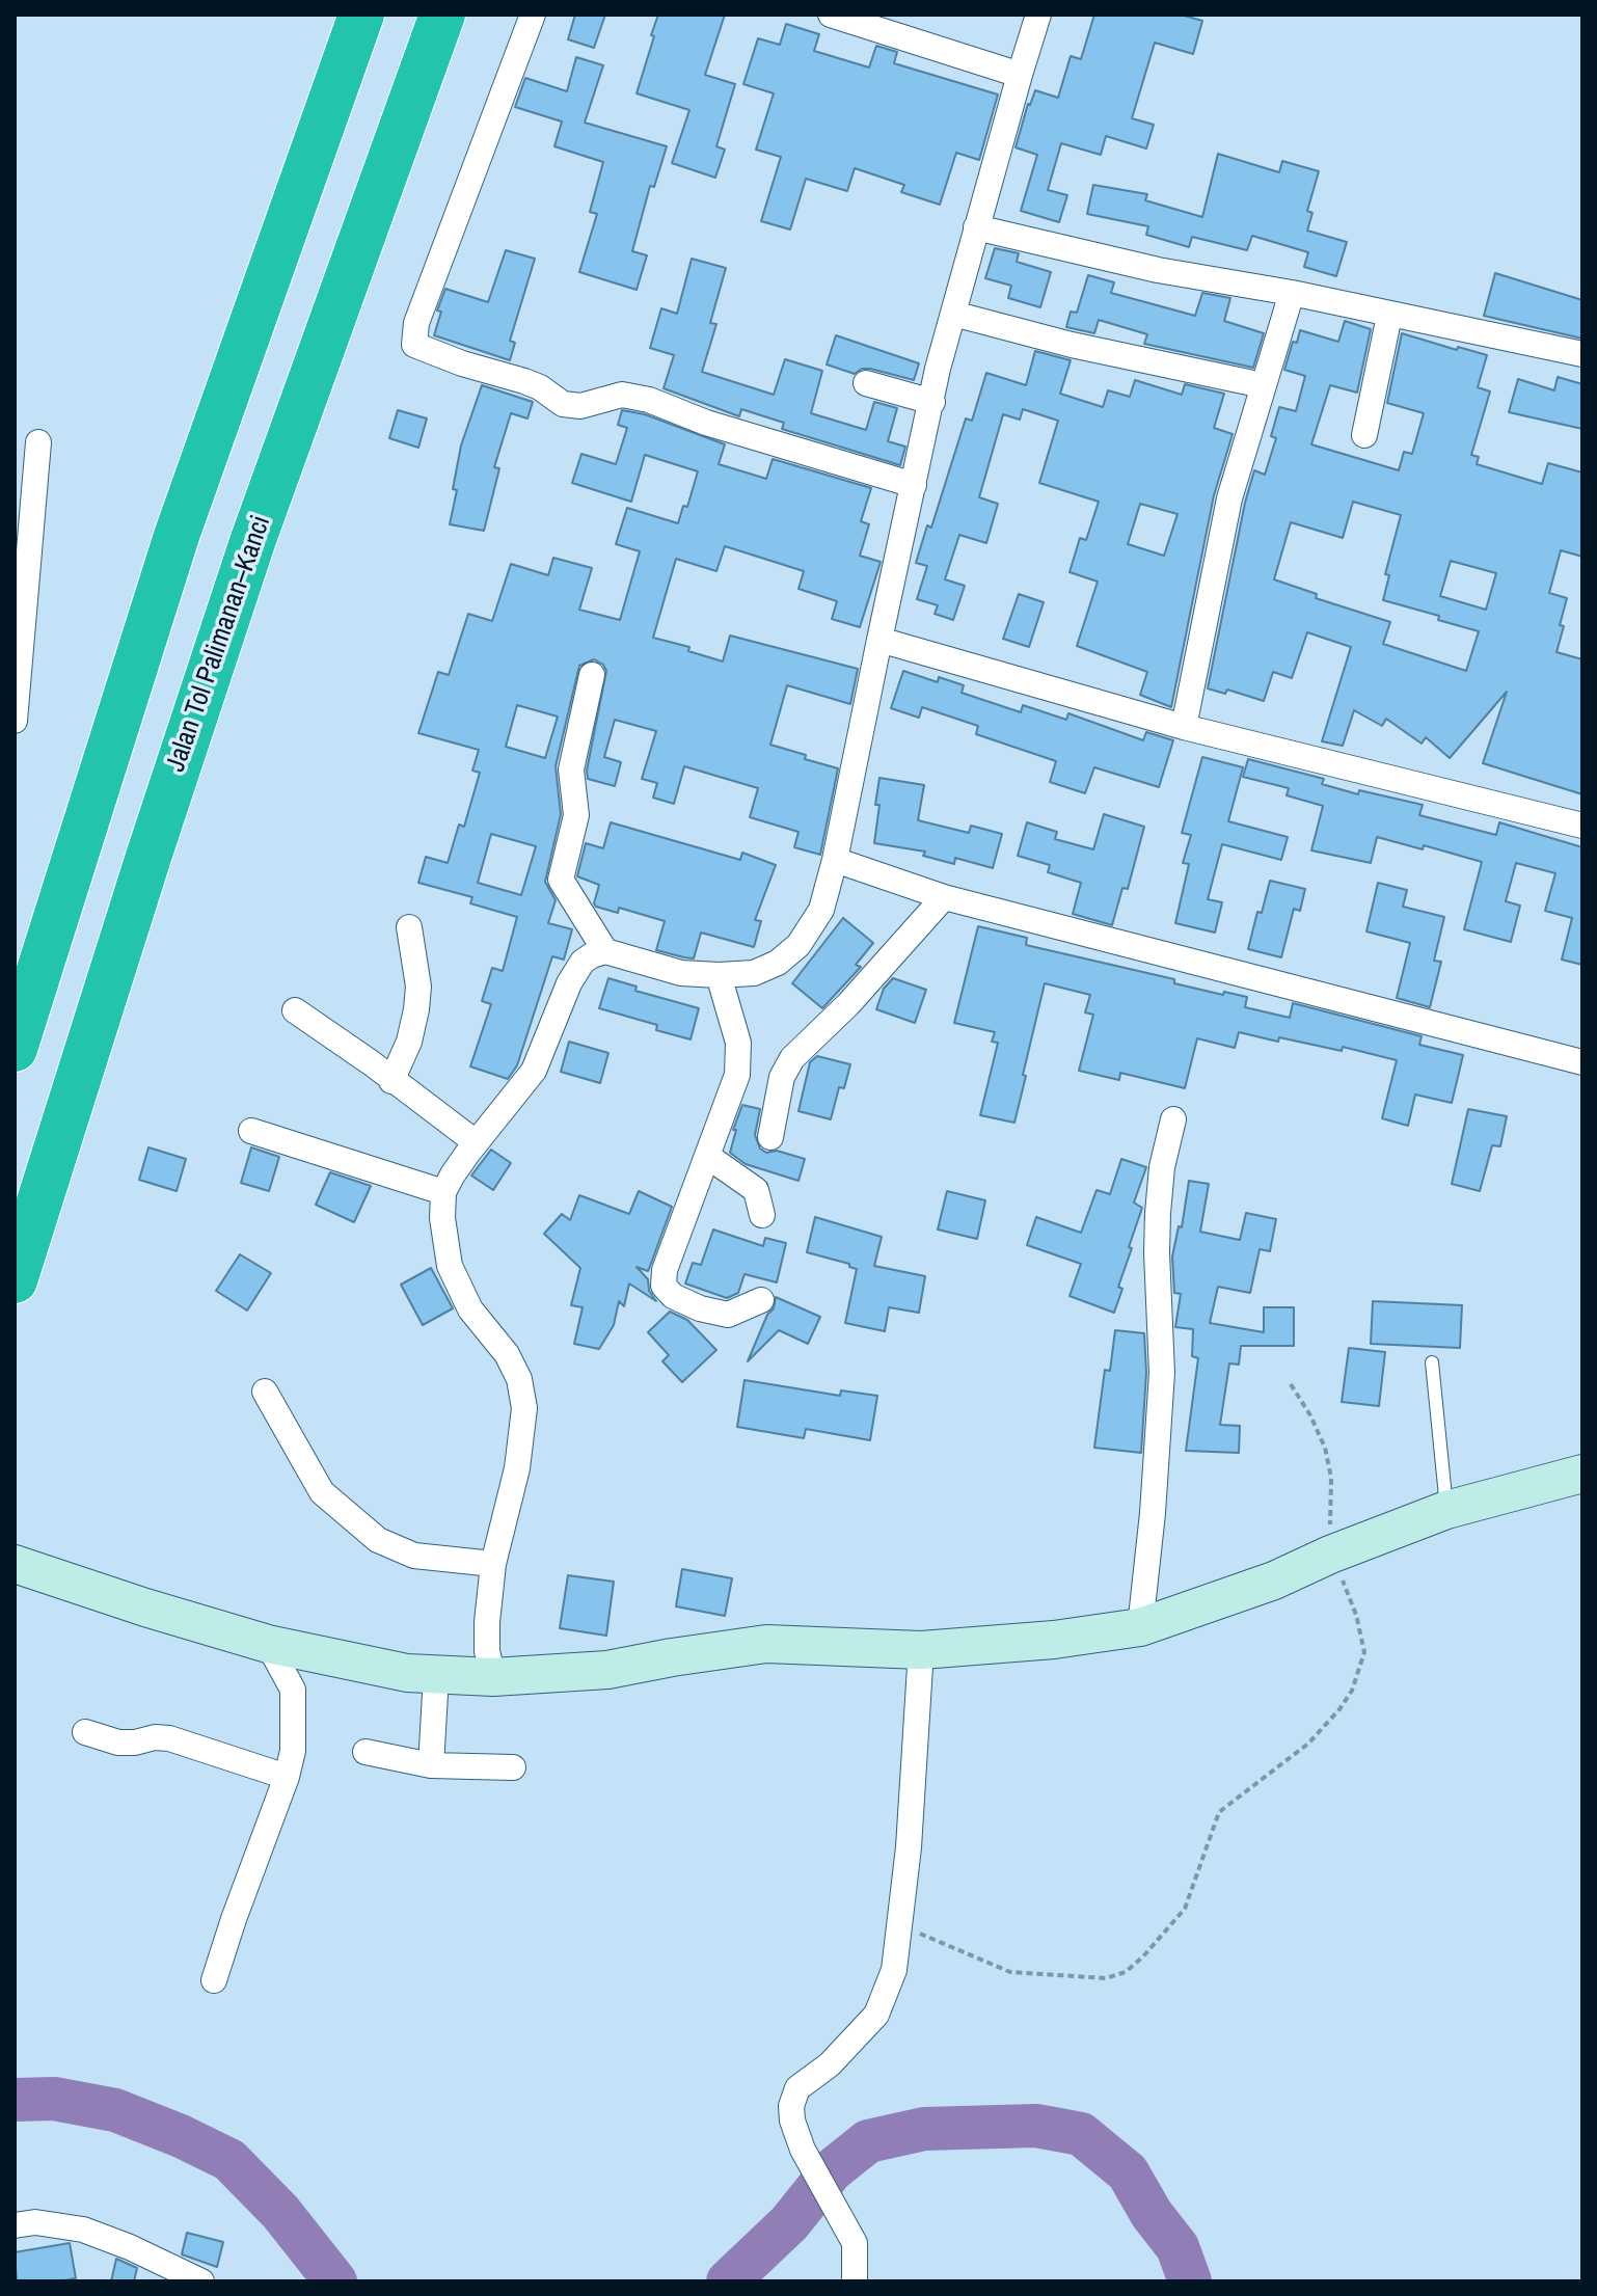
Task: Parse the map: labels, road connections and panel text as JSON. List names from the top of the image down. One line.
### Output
{"streets":{"highway":["Jalan Tol Palimanan–Kanci"]}}
